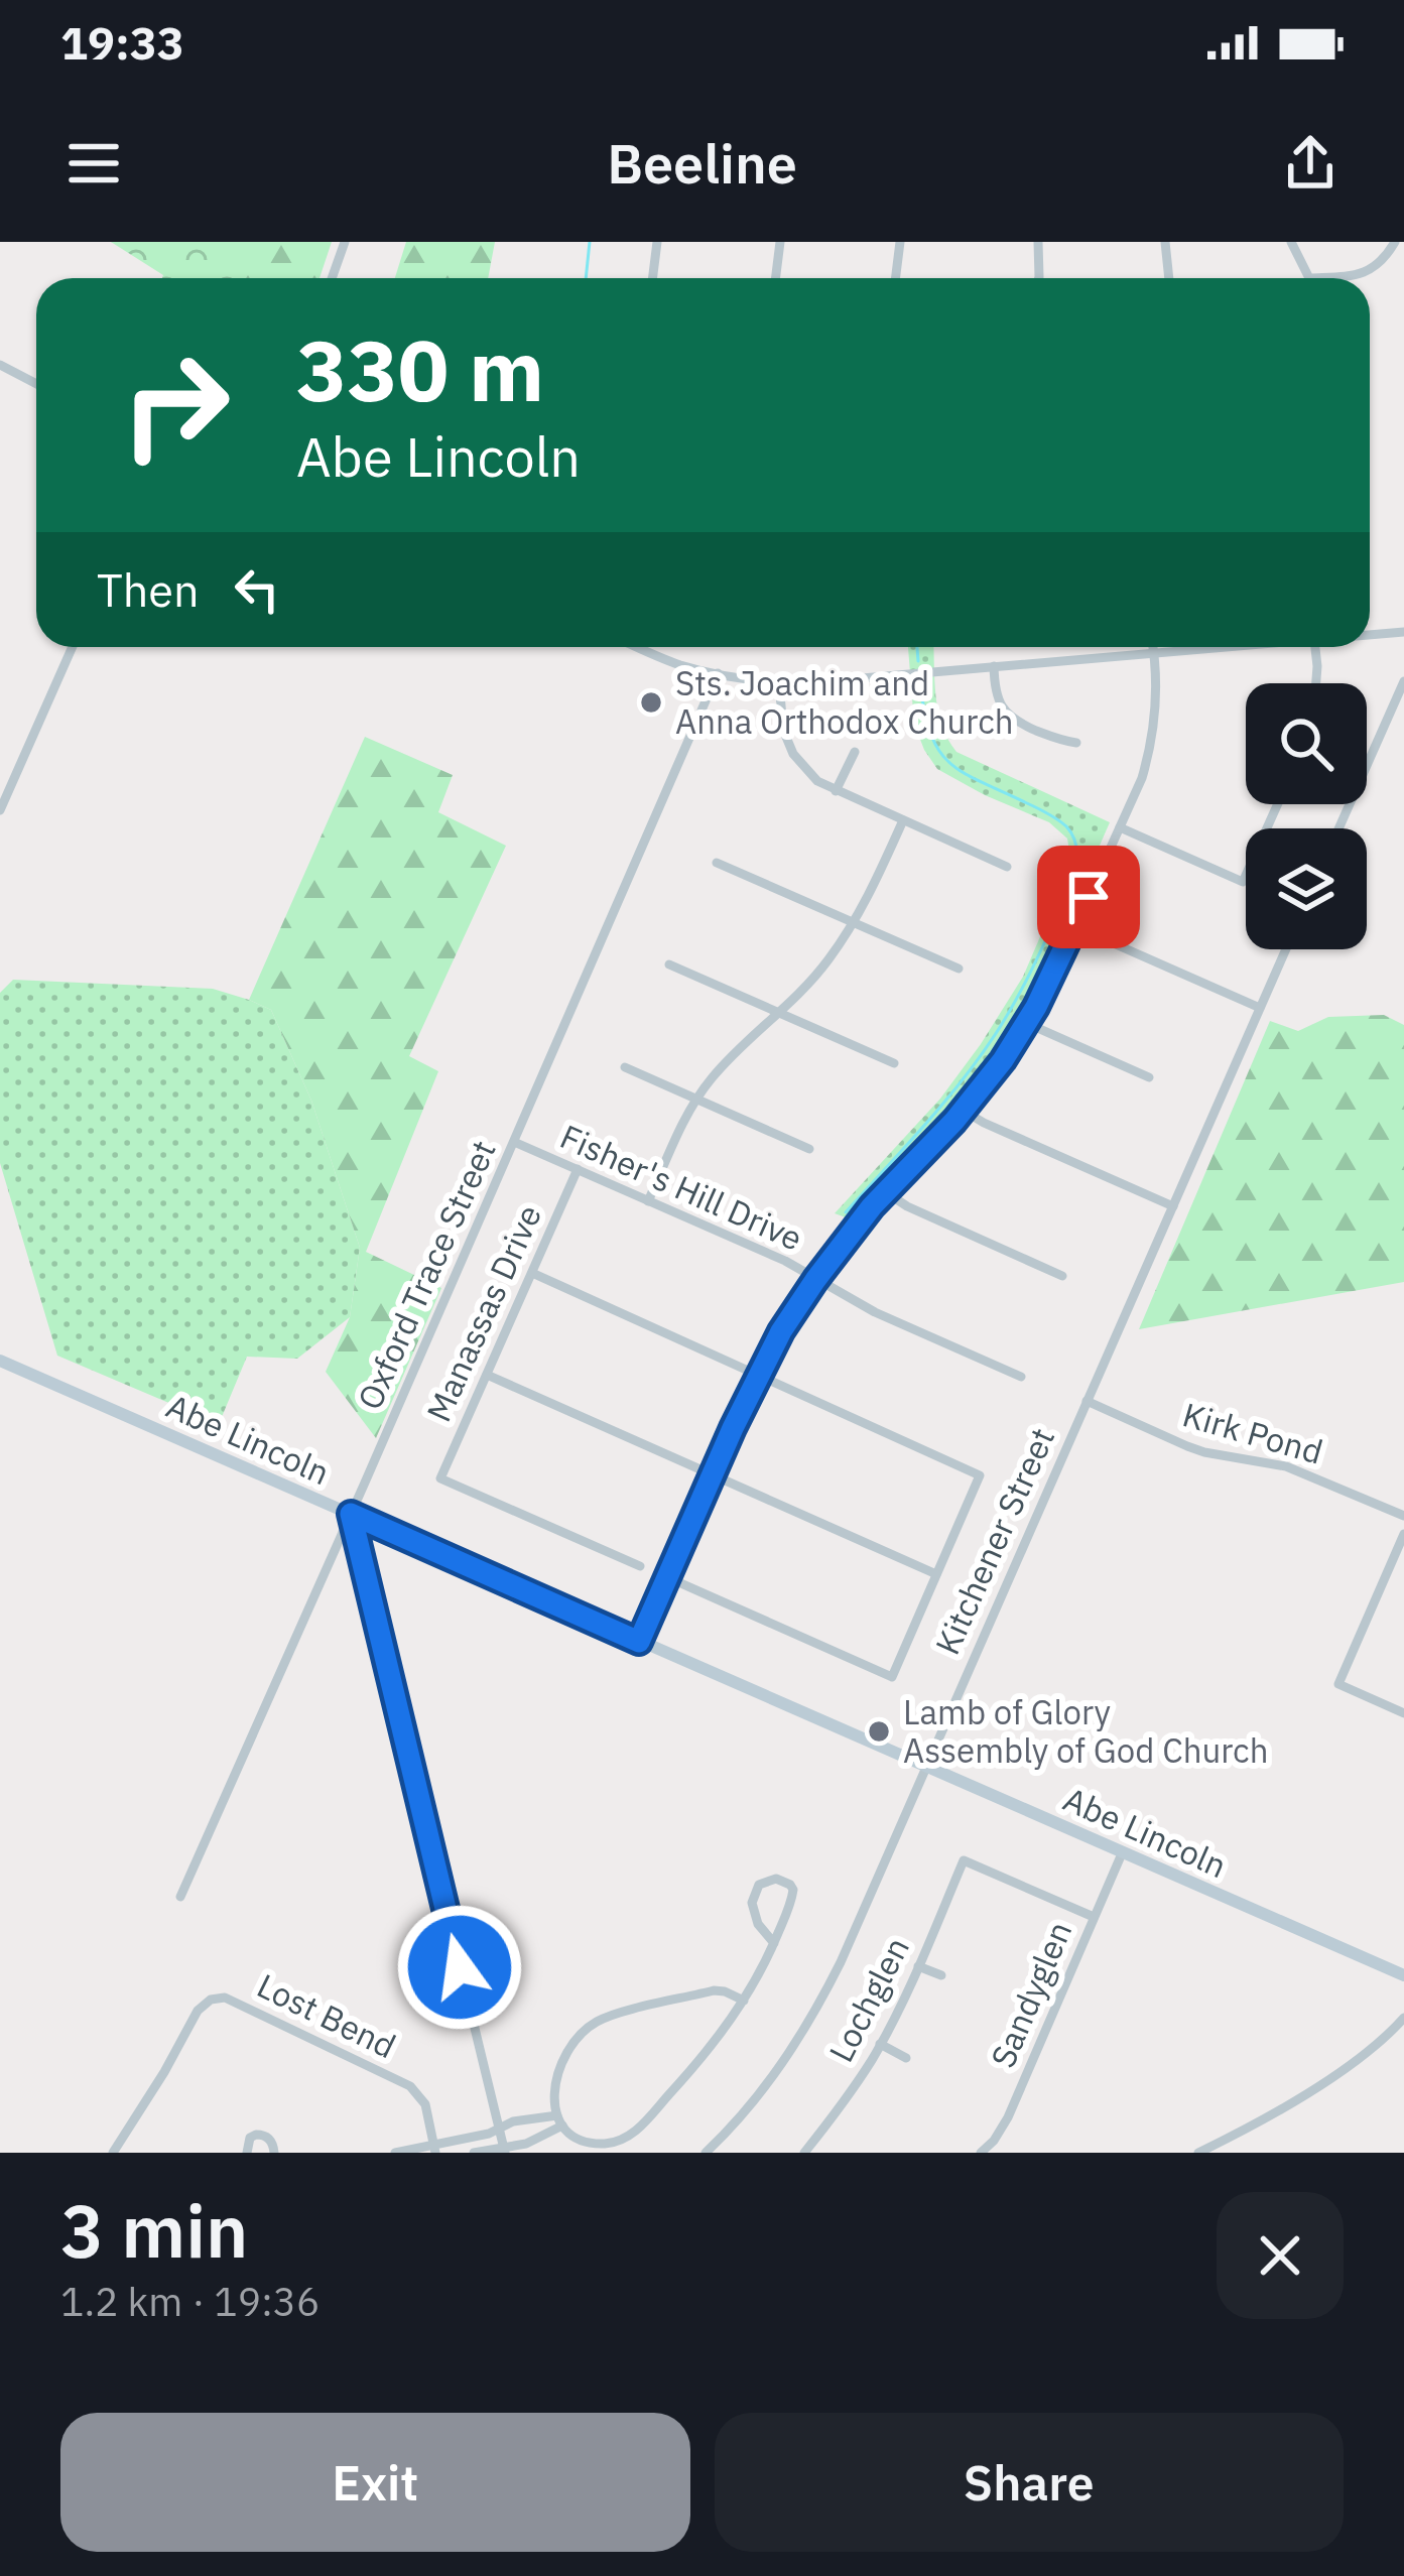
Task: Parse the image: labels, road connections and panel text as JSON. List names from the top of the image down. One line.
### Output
{"streets":{"street":["Fisher's Hill Drive","Oxford Trace Street","Manassas Drive","Kirk Pond","Abe Lincoln","Kitchener Street","Sandyglen","Lochglen","Lost Bend"]},"crossings":[["Fisher's Hill Drive","Oxford Trace Street"],["Fisher's Hill Drive","Manassas Drive"],["Oxford Trace Street","Abe Lincoln"],["Kirk Pond","Kitchener Street"],["Abe Lincoln","Kitchener Street"],["Abe Lincoln","Sandyglen"],["Sandyglen","Lochglen"]],"places":["Sts. Joachim and Anna Orthodox Church","Lamb of Glory Assembly of God Church"],"page":{"status":"19:33","header":"Beeline","turn":["330 m","Abe Lincoln"],"then":"Then","heading":["3 min","1.2 km · 19:36"],"buttons":["Exit","Share"]}}
